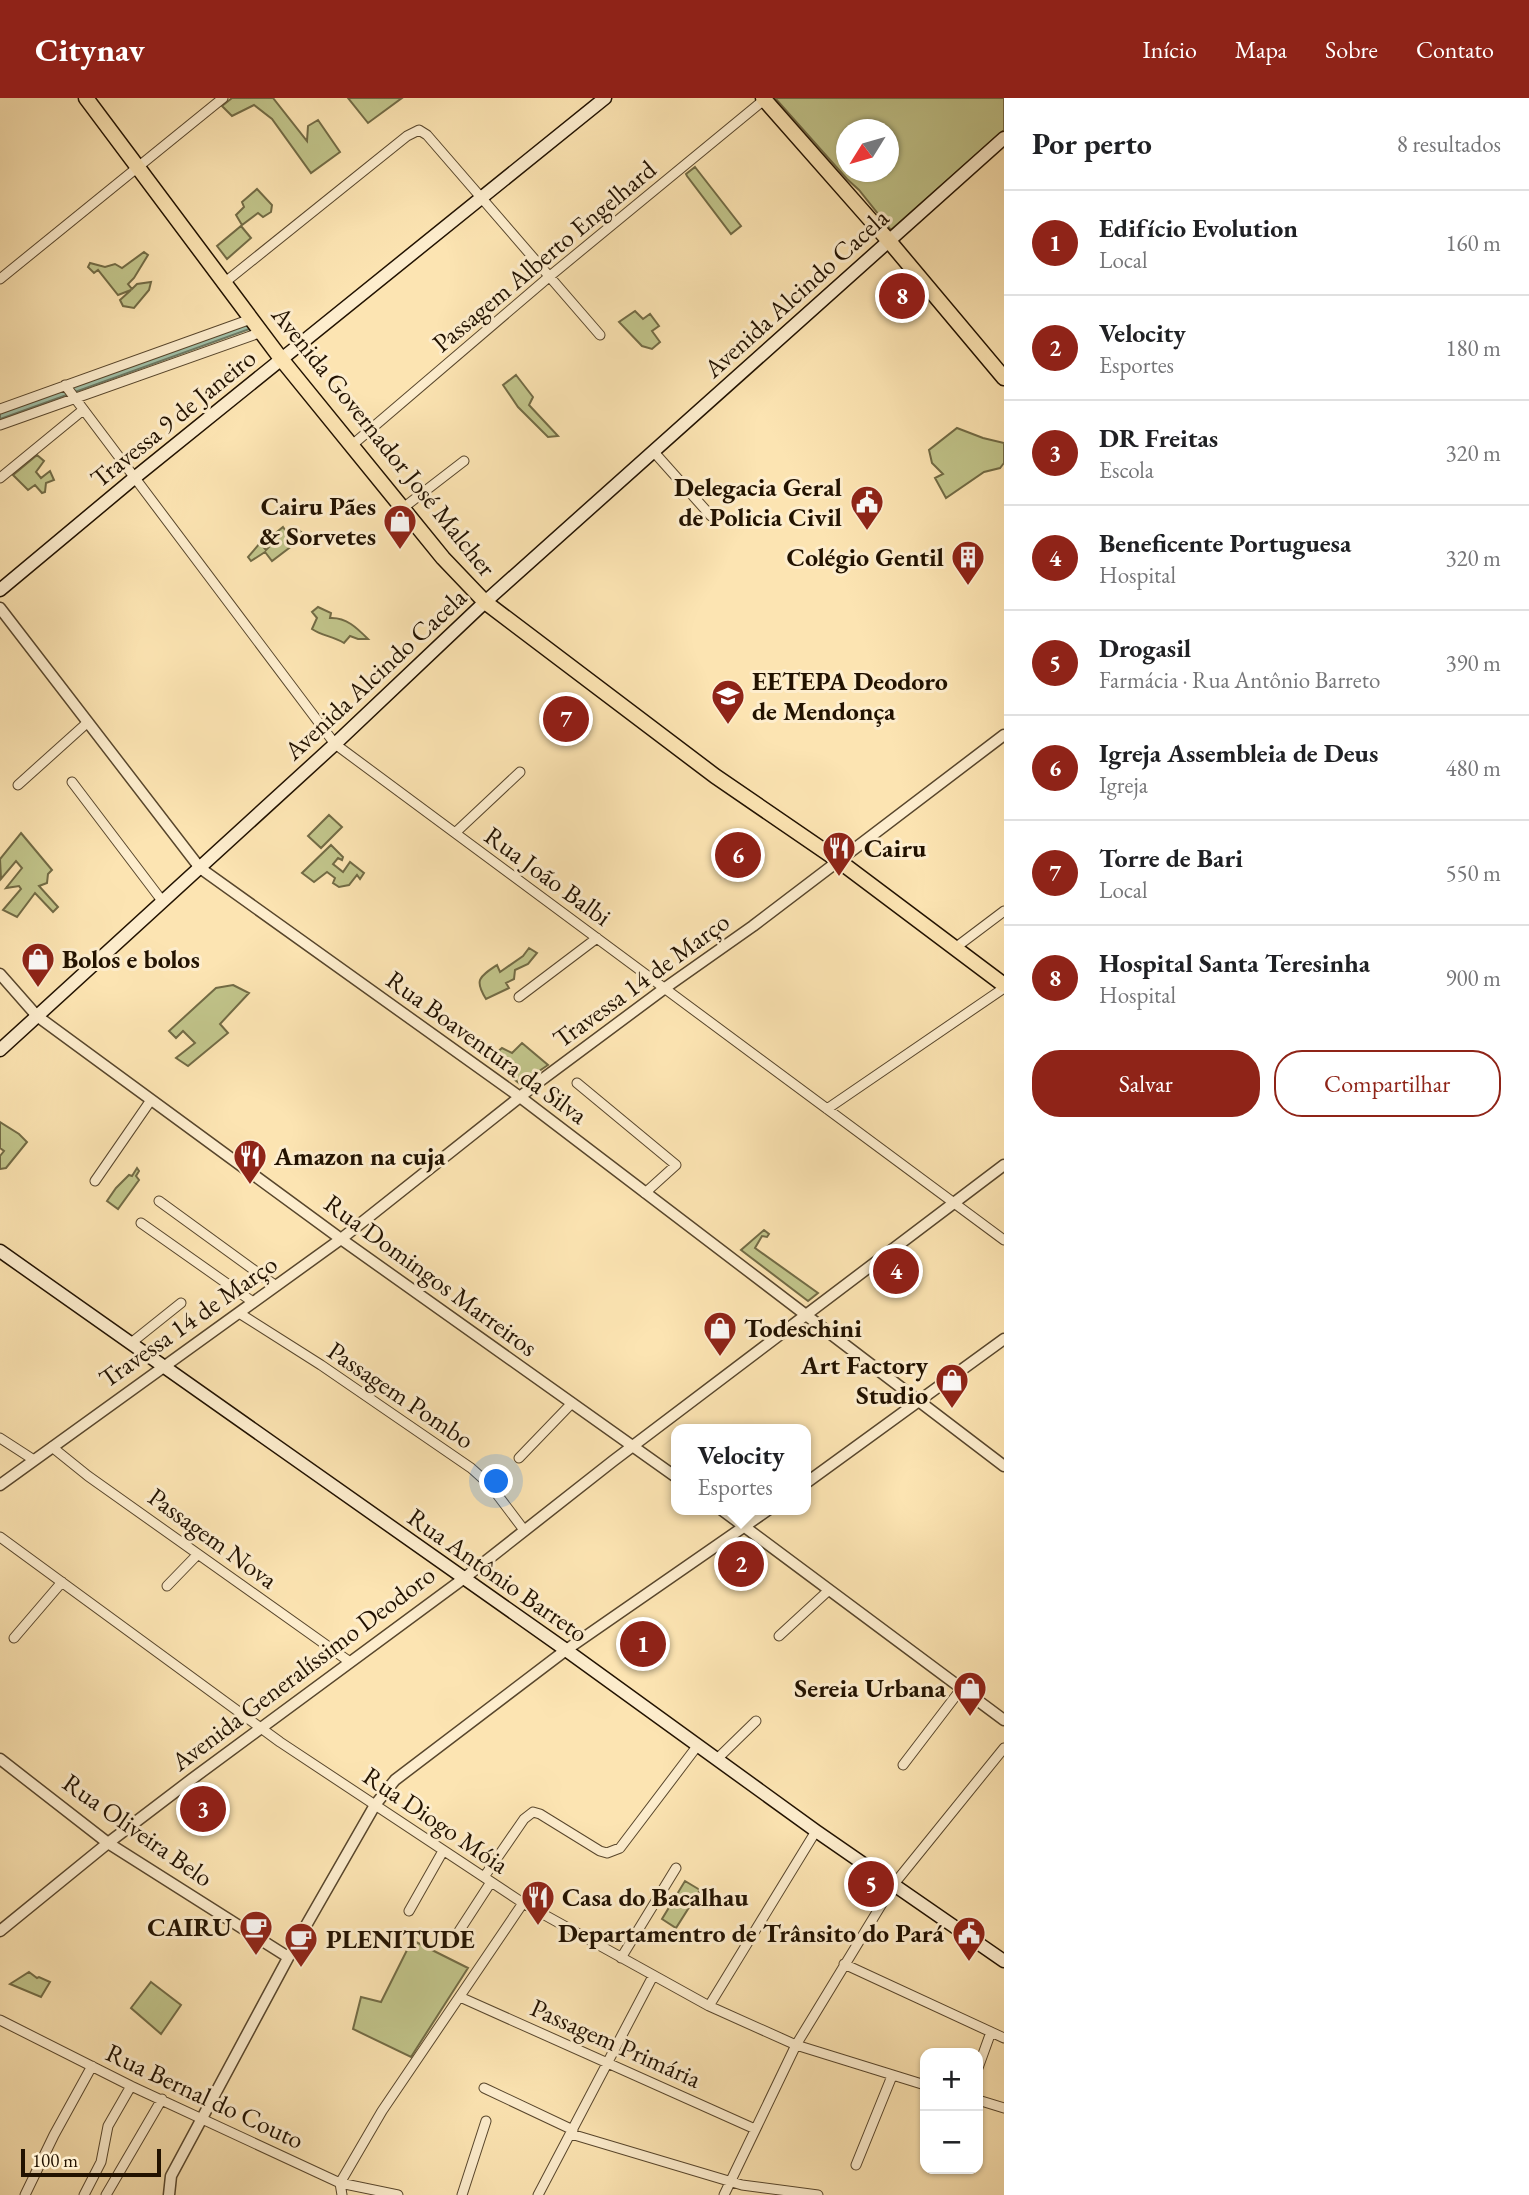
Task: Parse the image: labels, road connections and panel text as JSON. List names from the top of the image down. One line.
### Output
{"streets":{"main road":["Avenida Alcindo Cacela","Travessa 9 de Janeiro","Avenida Governador José Malcher","Rua Antônio Barreto"],"street":["Passagem Alberto Engelhard","Rua João Balbi","Travessa 14 de Março","Rua Boaventura da Silva","Rua Domingos Marreiros","Passagem Pombo","Passagem Nova","Avenida Generalíssimo Deodoro","Rua Diogo Móia","Rua Oliveira Belo","Passagem Primária","Rua Bernal do Couto"]},"crossings":[["Passagem Alberto Engelhard","Avenida Governador José Malcher"],["Avenida Alcindo Cacela","Avenida Governador José Malcher"],["Avenida Alcindo Cacela","Rua João Balbi"],["Avenida Alcindo Cacela","Rua Boaventura da Silva"],["Avenida Alcindo Cacela","Rua Domingos Marreiros"],["Travessa 9 de Janeiro","Avenida Governador José Malcher"],["Travessa 9 de Janeiro","Rua João Balbi"],["Avenida Governador José Malcher","Travessa 14 de Março"],["Rua João Balbi","Travessa 14 de Março"],["Rua João Balbi","Avenida Generalíssimo Deodoro"],["Travessa 14 de Março","Rua Boaventura da Silva"],["Travessa 14 de Março","Rua Domingos Marreiros"],["Travessa 14 de Março","Passagem Pombo"],["Travessa 14 de Março","Passagem Nova"],["Travessa 14 de Março","Rua Antônio Barreto"],["Rua Boaventura da Silva","Avenida Generalíssimo Deodoro"],["Rua Domingos Marreiros","Avenida Generalíssimo Deodoro"],["Passagem Pombo","Avenida Generalíssimo Deodoro"],["Passagem Nova","Avenida Generalíssimo Deodoro"],["Rua Antônio Barreto","Avenida Generalíssimo Deodoro"],["Avenida Generalíssimo Deodoro","Rua Diogo Móia"],["Avenida Generalíssimo Deodoro","Rua Oliveira Belo"]],"places":{"public building":["Delegacia Geral de Policia Civil","Departamentro de Trânsito do Pará"],"shop":["Cairu Pães & Sorvetes","Bolos e bolos","Todeschini","Art Factory Studio","Sereia Urbana"],"building":["Colégio Gentil"],"school or university":["EETEPA Deodoro de Mendonça"],"restaurant":["Cairu","Amazon na cuja","Casa do Bacalhau"],"cafe":["CAIRU","PLENITUDE"]},"scale_bar":"100 m","north":"bottom left","page":{"header":"Citynav","nav":["Início","Mapa","Sobre","Contato"],"heading":["Por perto","8 resultados"],"list":[{"mark":"1","name":"Edifício Evolution","note":"Local","value":"160 m"},{"mark":"2","name":"Velocity","note":"Esportes","value":"180 m"},{"mark":"3","name":"DR Freitas","note":"Escola","value":"320 m"},{"mark":"4","name":"Beneficente Portuguesa","note":"Hospital","value":"320 m"},{"mark":"5","name":"Drogasil","note":"Farmácia · Rua Antônio Barreto","value":"390 m"},{"mark":"6","name":"Igreja Assembleia de Deus","note":"Igreja","value":"480 m"},{"mark":"7","name":"Torre de Bari","note":"Local","value":"550 m"},{"mark":"8","name":"Hospital Santa Teresinha","note":"Hospital","value":"900 m"}],"pins":["8","7","6","4","2","1","3","5"],"buttons":["Salvar","Compartilhar"],"popup":["Velocity","Esportes"],"map_buttons":["+","−"],"scale":"100 m"}}
